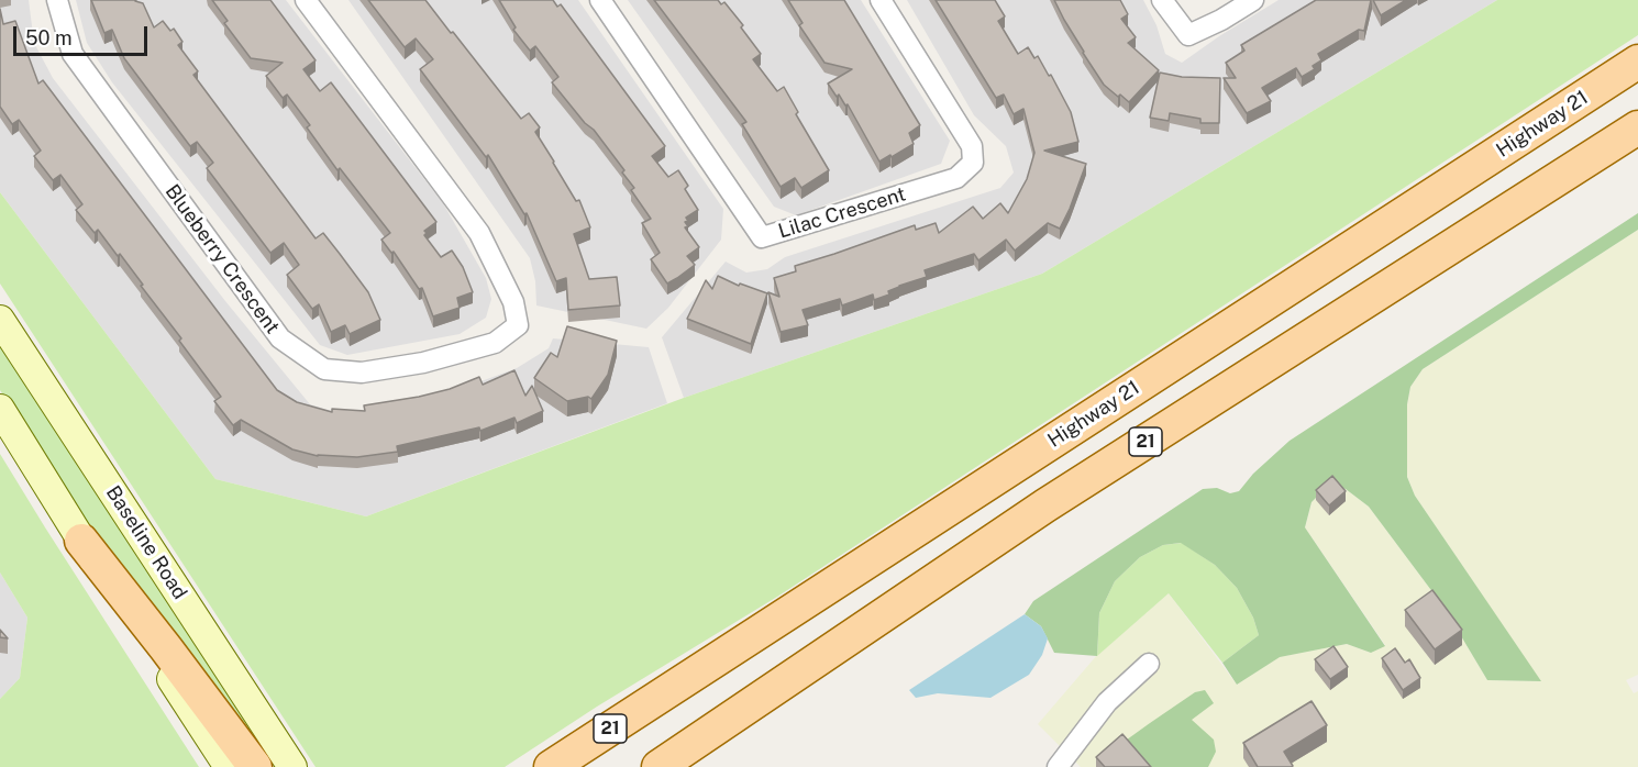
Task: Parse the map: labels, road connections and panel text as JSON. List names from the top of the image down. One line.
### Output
{"streets":{"main road":["Highway 21","21","Baseline Road"],"street":["Lilac Crescent","Blueberry Crescent"]},"scale_bar":"50 m"}
